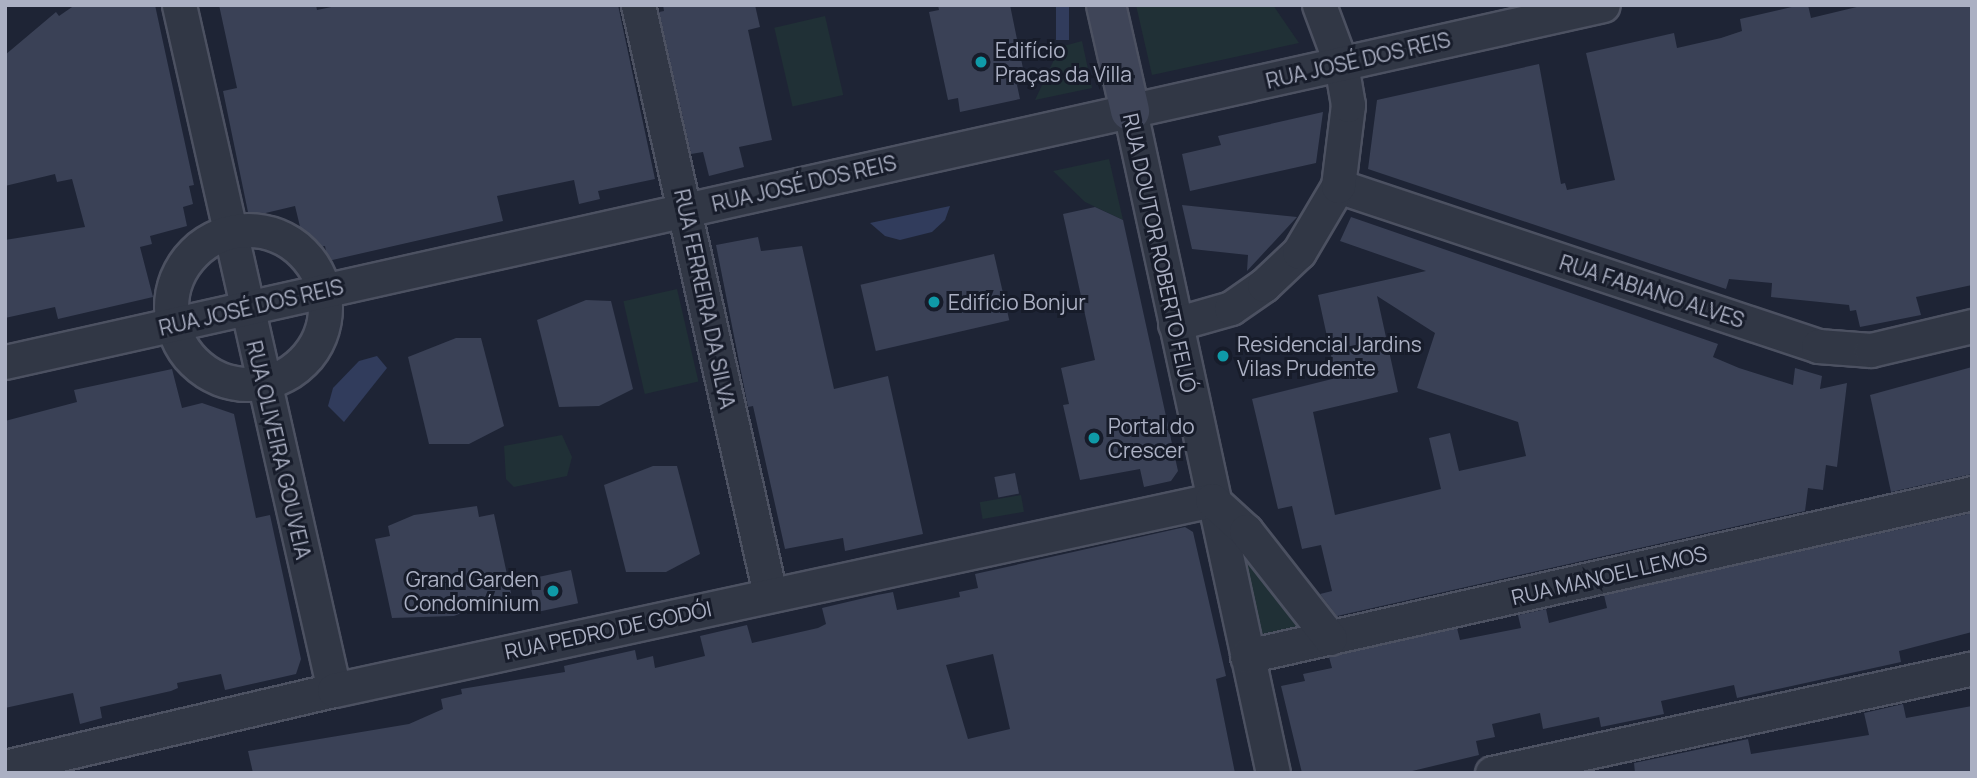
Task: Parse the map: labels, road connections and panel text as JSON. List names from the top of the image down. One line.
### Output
{"streets":{"street":["RUA JOSÉ DOS REIS","RUA DOUTOR ROBERTO FEIJÓ","RUA FABIANO ALVES","RUA FERREIRA DA SILVA","RUA OLIVEIRA GOUVEIA","RUA MANOEL LEMOS","RUA PEDRO DE GODÓI"]},"crossings":[["RUA JOSÉ DOS REIS","RUA DOUTOR ROBERTO FEIJÓ"],["RUA JOSÉ DOS REIS","RUA FERREIRA DA SILVA"],["RUA JOSÉ DOS REIS","RUA OLIVEIRA GOUVEIA"],["RUA DOUTOR ROBERTO FEIJÓ","RUA MANOEL LEMOS"],["RUA DOUTOR ROBERTO FEIJÓ","RUA PEDRO DE GODÓI"],["RUA FERREIRA DA SILVA","RUA PEDRO DE GODÓI"],["RUA OLIVEIRA GOUVEIA","RUA PEDRO DE GODÓI"]],"places":["Edifício Praças da Villa","Edifício Bonjur","Residencial Jardins Vilas Prudente","Portal do Crescer","Grand Garden Condomínium"]}
